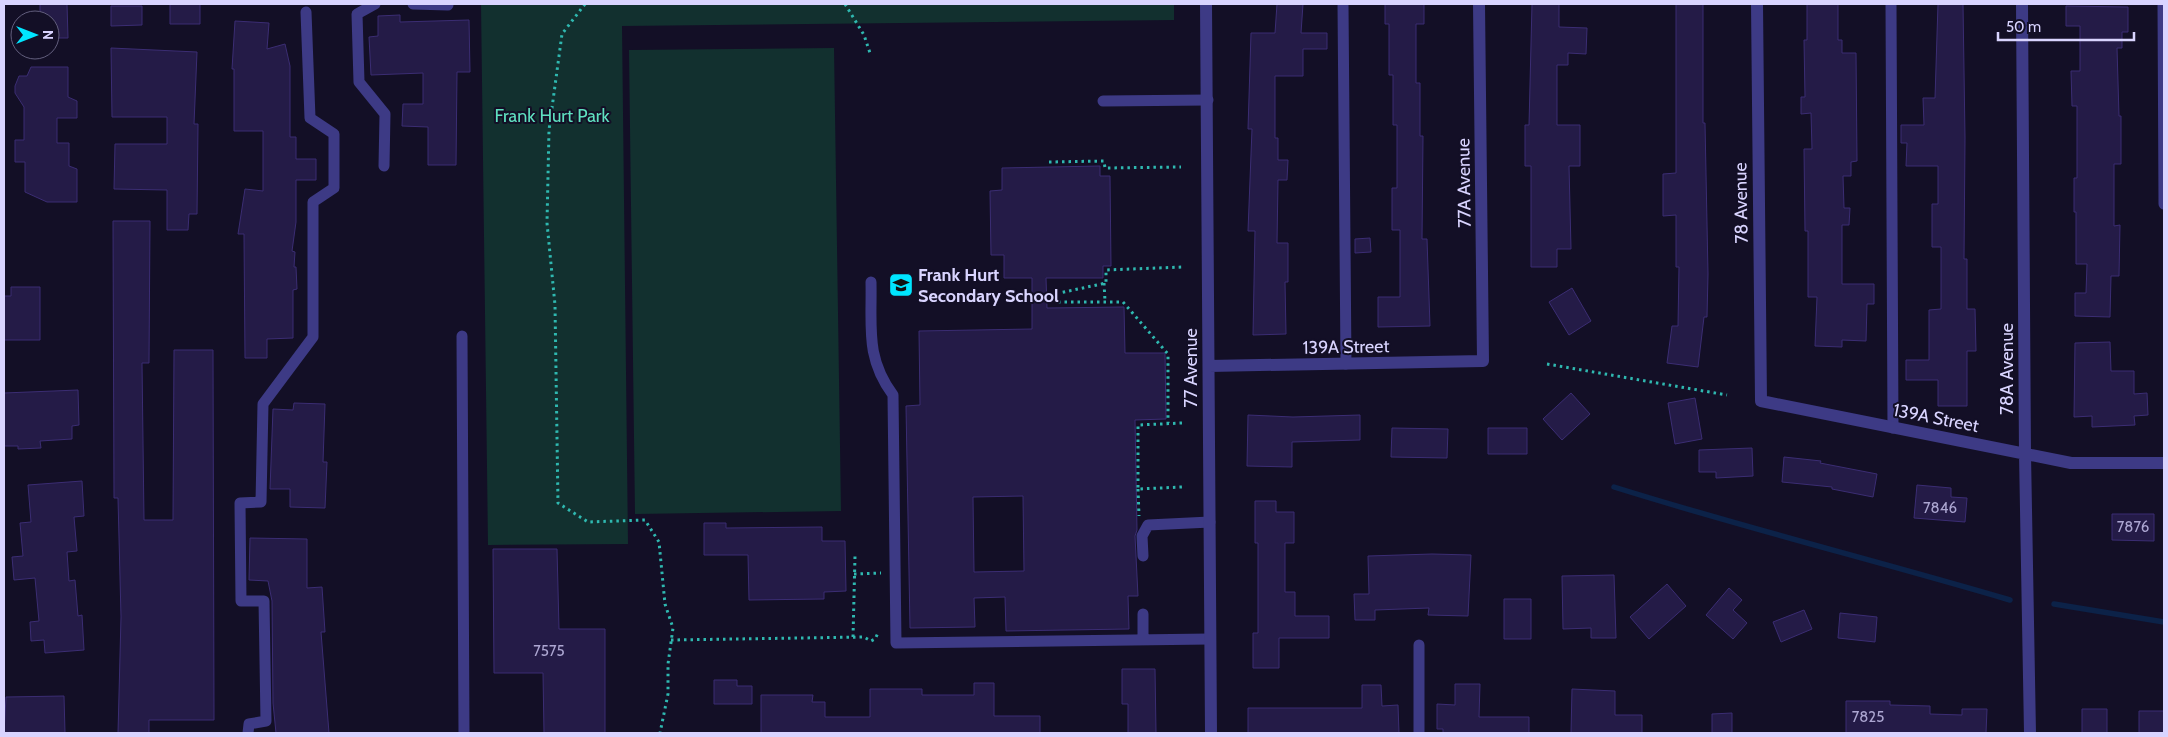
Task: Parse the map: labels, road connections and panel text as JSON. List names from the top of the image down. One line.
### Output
{"streets":{"street":["77A Avenue","78 Avenue","139A Street","77 Avenue","78A Avenue"]},"crossings":[["77A Avenue","139A Street"],["78 Avenue","139A Street"],["139A Street","77 Avenue"],["139A Street","78A Avenue"]],"parks":["Frank Hurt Park"],"places":{"school or university":["Frank Hurt Secondary School"]},"house_numbers":["7846","7876","7575","7825"],"scale_bar":"50 m","north":"right"}
